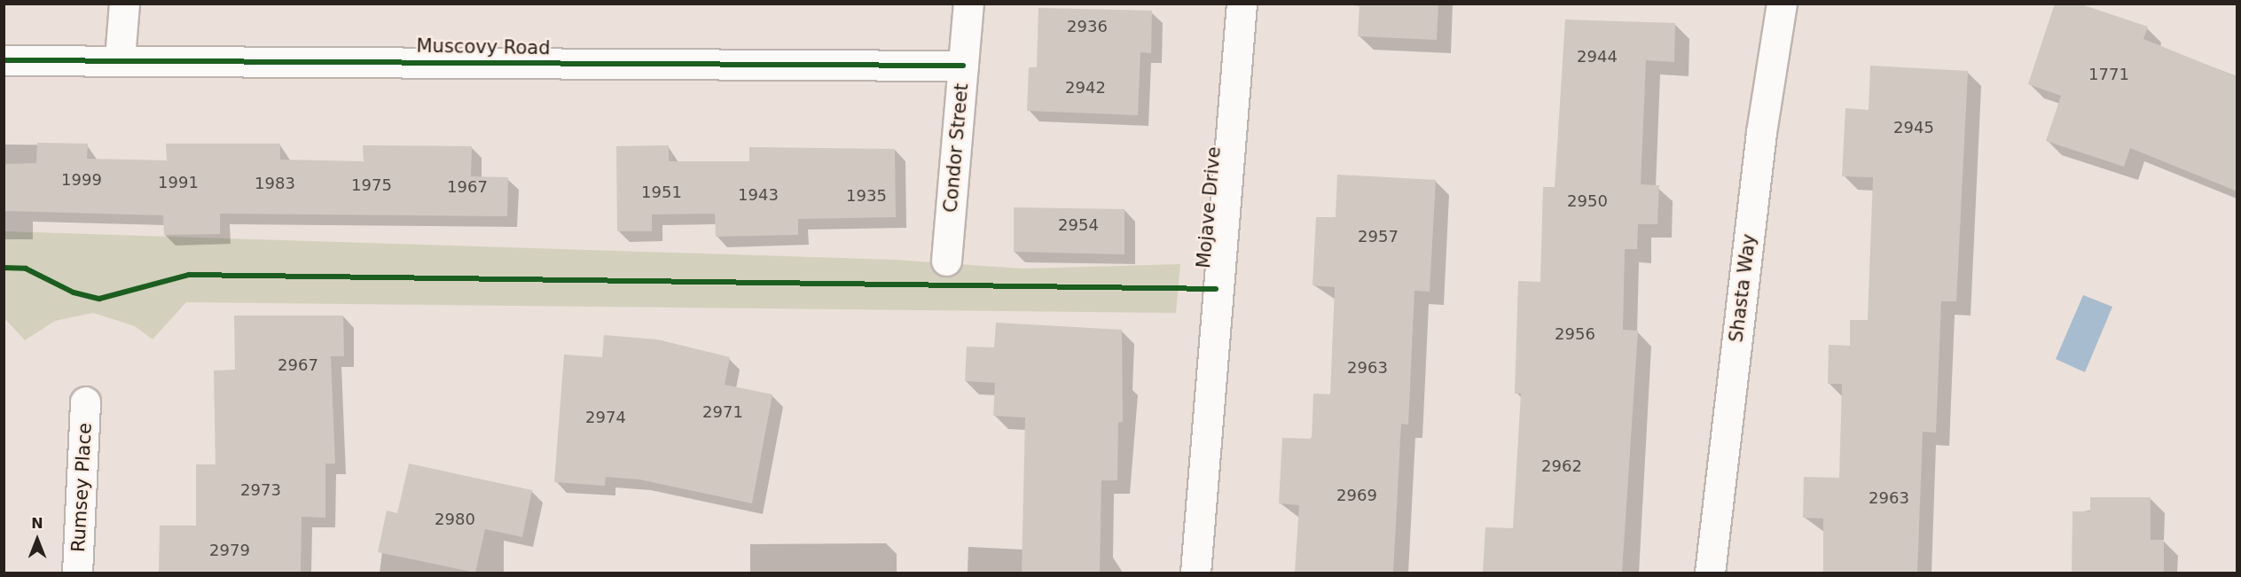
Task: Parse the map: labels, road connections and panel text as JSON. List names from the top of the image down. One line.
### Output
{"streets":{"street":["Muscovy Road","Condor Street","Mojave Drive","Shasta Way","Rumsey Place"]},"crossings":[["Muscovy Road","Condor Street"]],"house_numbers":["2936","2944","1771","2942","2945","1999","1991","1983","1975","1967","1951","1943","1935","2950","2954","2957","2956","2967","2963","2971","2974","2962","2973","2969","2963","2980","2979"],"north":"top"}
